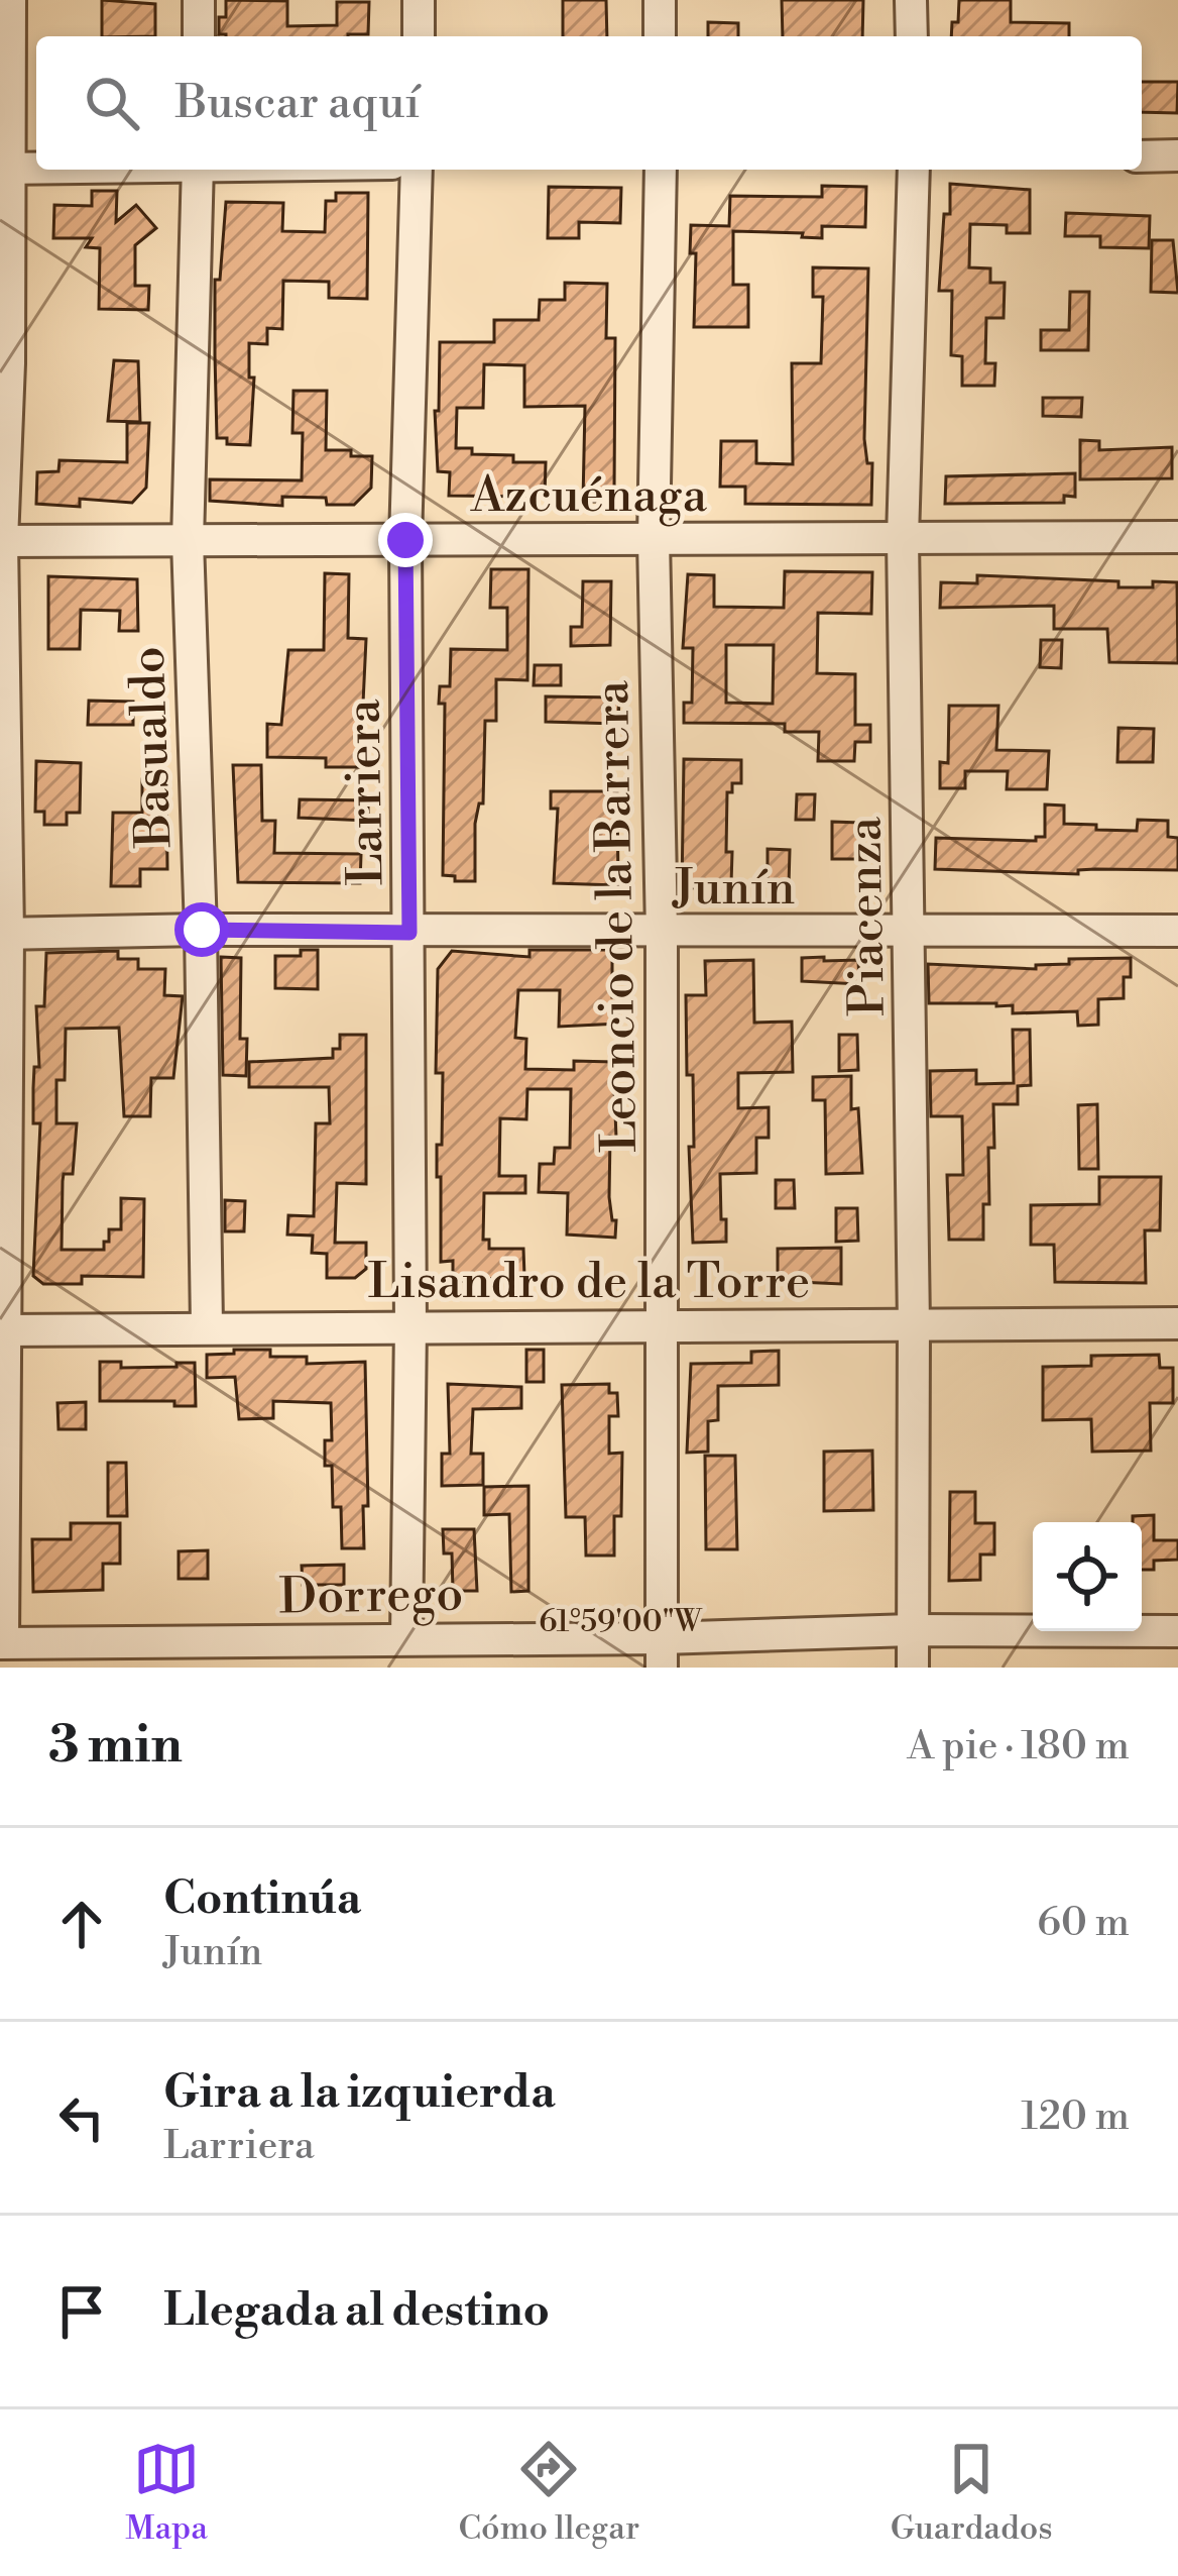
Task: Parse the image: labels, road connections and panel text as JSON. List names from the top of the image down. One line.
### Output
{"streets":{"street":["Azcuénaga","Basualdo","Larriera","Junín","Leoncio de la Barrera","Piacenza","Lisandro de la Torre","Dorrego"]},"crossings":[["Azcuénaga","Basualdo"],["Azcuénaga","Larriera"],["Azcuénaga","Leoncio de la Barrera"],["Azcuénaga","Piacenza"],["Basualdo","Junín"],["Basualdo","Lisandro de la Torre"],["Larriera","Junín"],["Larriera","Lisandro de la Torre"],["Larriera","Dorrego"],["Junín","Leoncio de la Barrera"],["Junín","Piacenza"],["Leoncio de la Barrera","Lisandro de la Torre"],["Leoncio de la Barrera","Dorrego"],["Piacenza","Lisandro de la Torre"],["Piacenza","Dorrego"]],"page":{"search":"Buscar aquí","heading":["3 min","A pie · 180 m"],"list":[["Continúa","Junín","60 m"],["Gira a la izquierda","Larriera","120 m"],"Llegada al destino"],"nav":["Mapa","Cómo llegar","Guardados"]},"coordinates":["61°59'00\"W"]}
